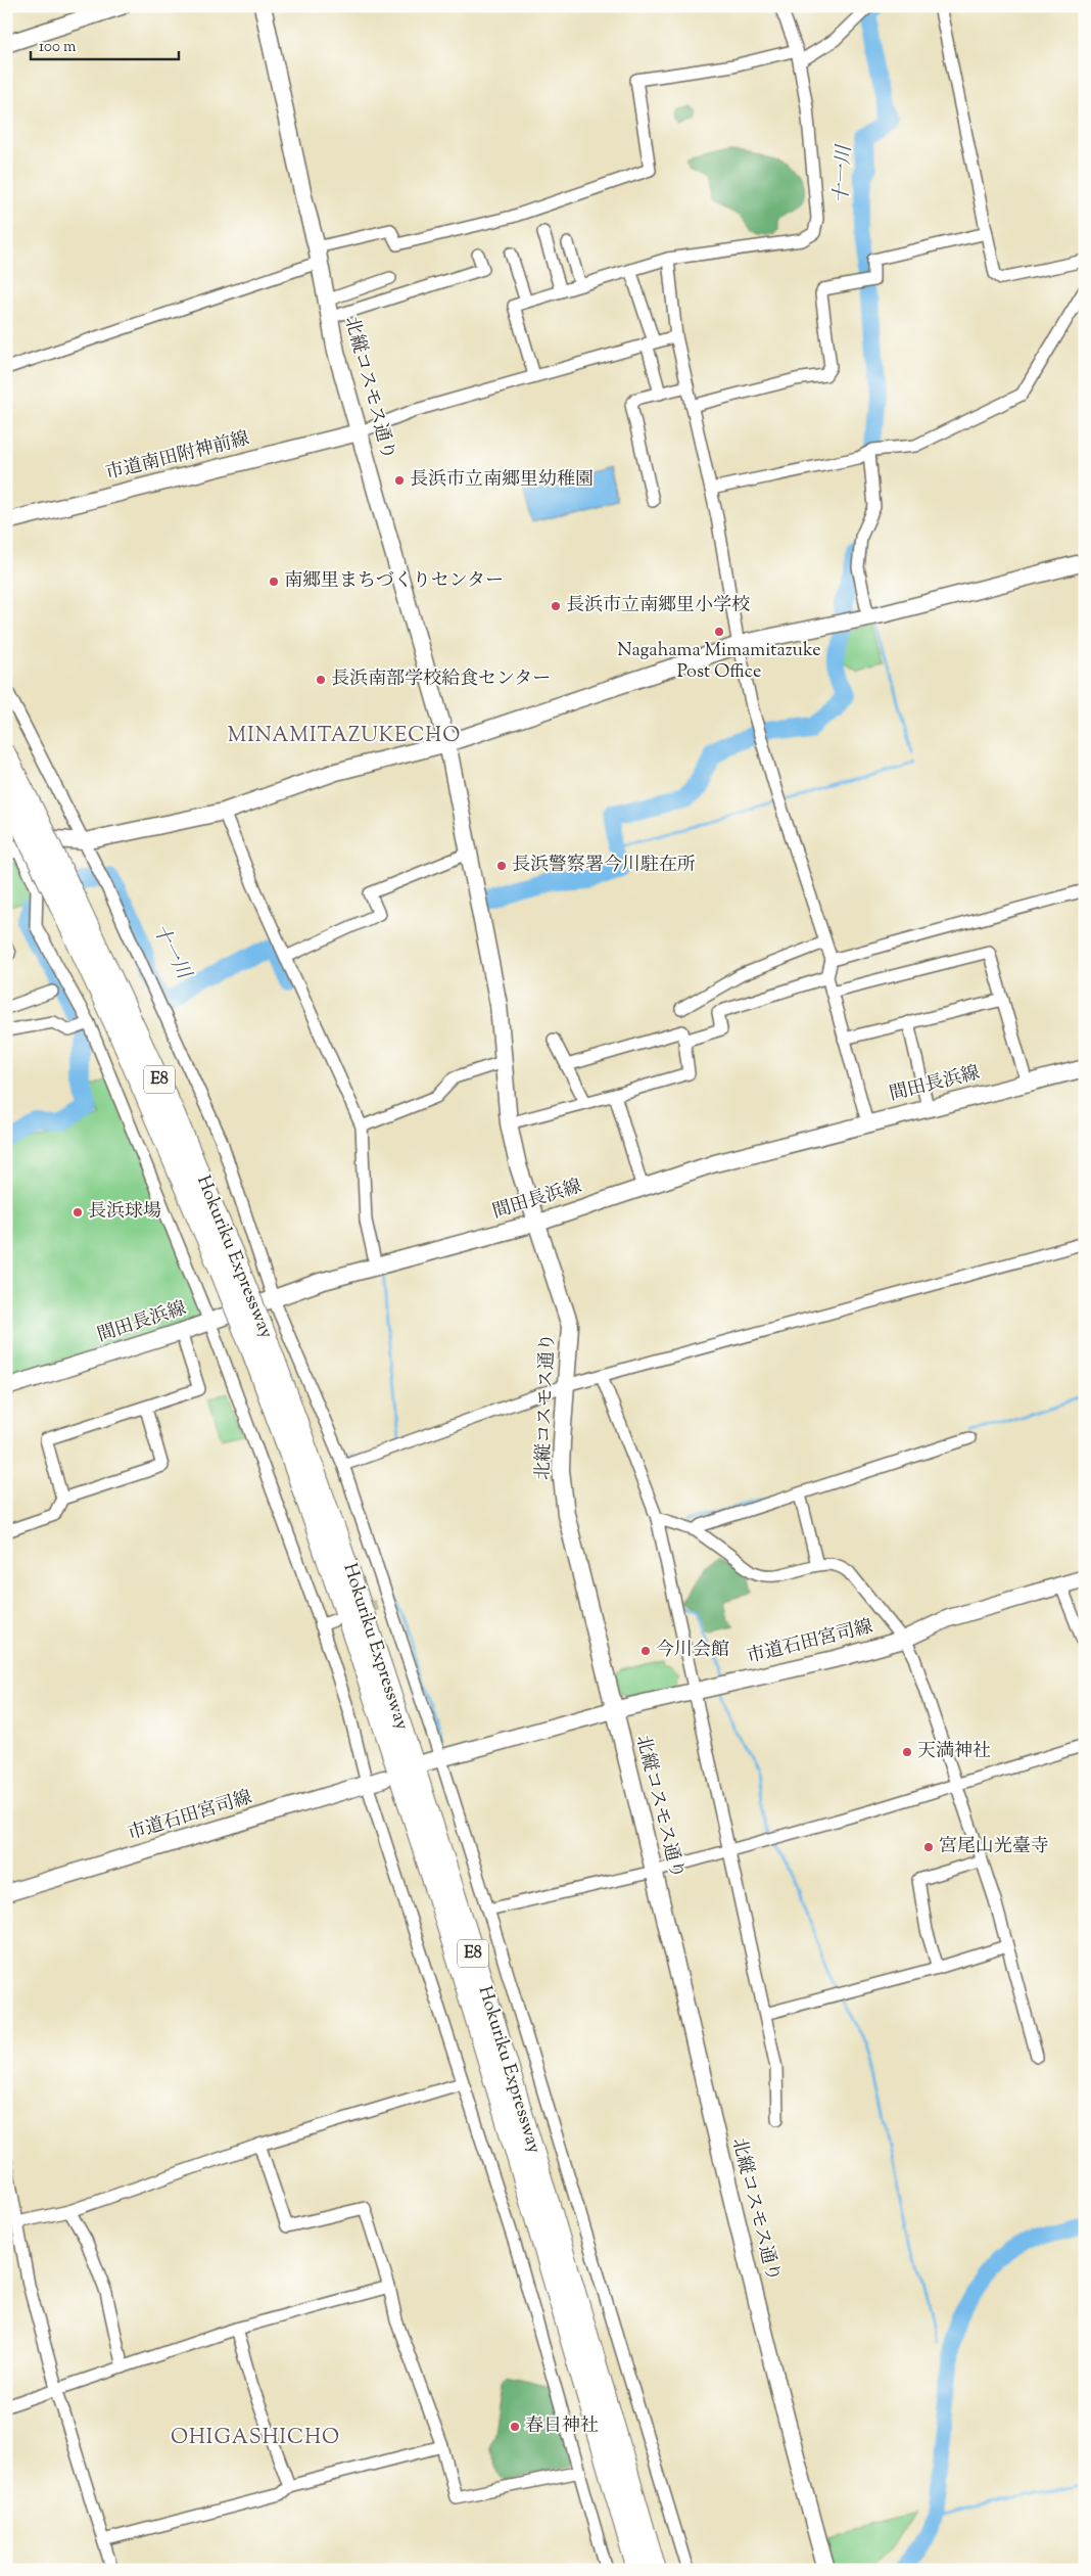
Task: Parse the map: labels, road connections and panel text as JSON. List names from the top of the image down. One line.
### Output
{"streets":{"highway":["E8","Hokuriku Expressway"],"street":["北縦コスモス通り","市道南田附神前線","間田長浜線","市道石田宮司線"]},"crossings":[["北縦コスモス通り","市道南田附神前線"],["北縦コスモス通り","間田長浜線"],["北縦コスモス通り","市道石田宮司線"]],"districts":["MINAMITAZUKECHO","OHIGASHICHO"],"water":["十一川"],"places":["長浜市立南郷里幼稚園","南郷里まちづくりセンター","長浜市立南郷里小学校","Nagahama Mimamitazuke Post Office","長浜南部学校給食センター","長浜警察署今川駐在所","長浜球場","今川会館","天満神社","宮尾山光臺寺","春日神社"],"scale_bar":"100 m"}
